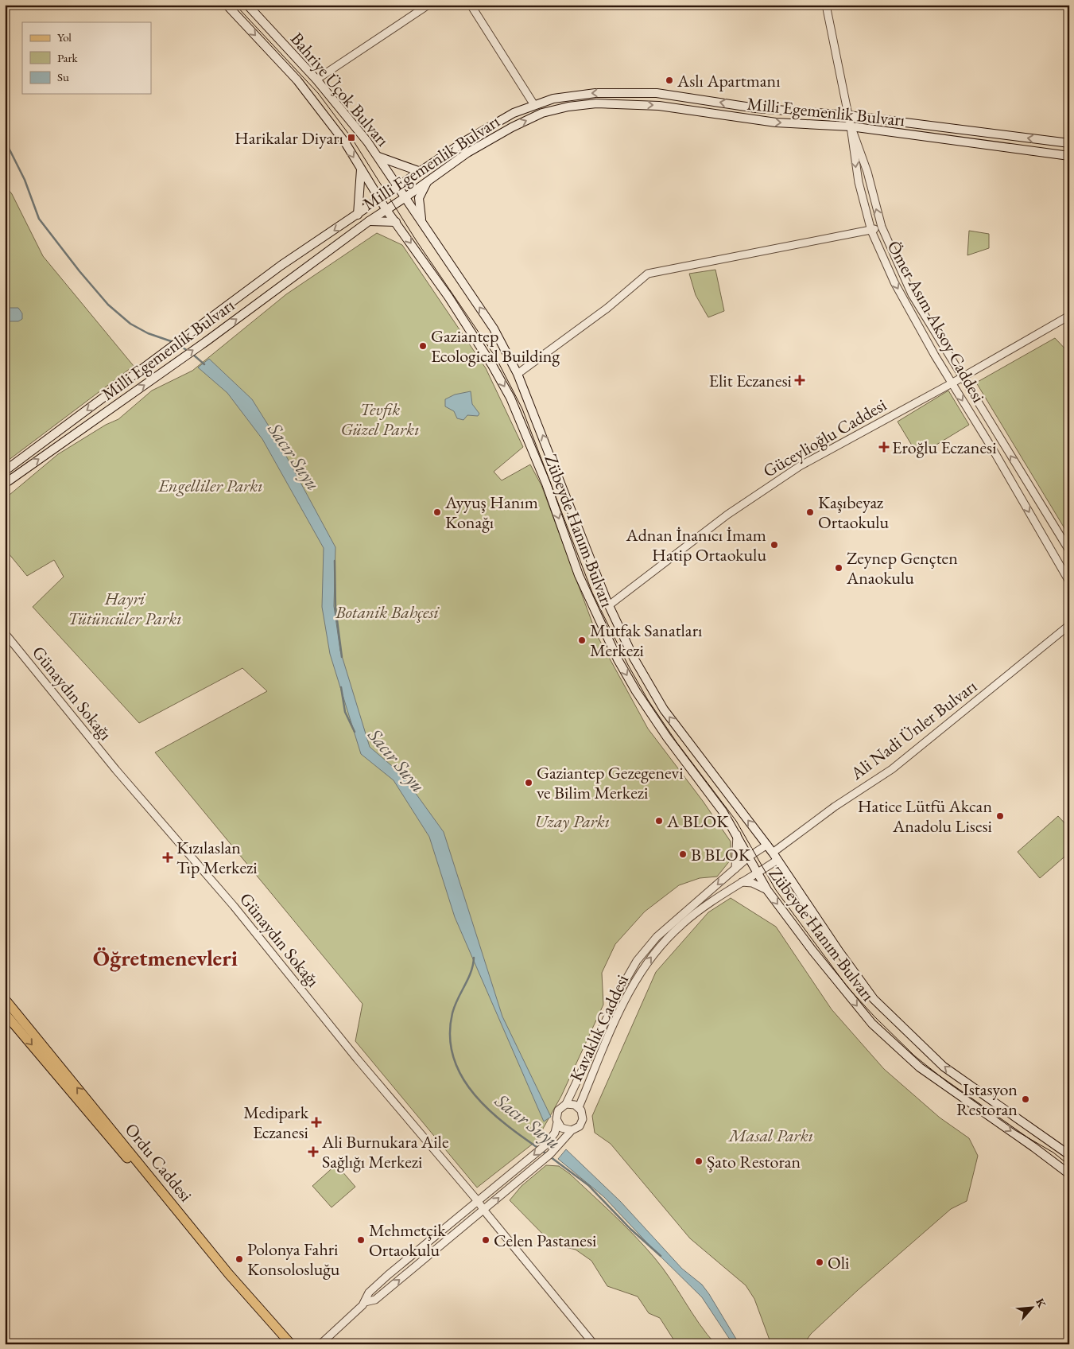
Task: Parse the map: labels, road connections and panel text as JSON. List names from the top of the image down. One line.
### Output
{"streets":{"main road":["Bahriye Üçok Bulvarı","Milli Egemenlik Bulvarı","Zübeyde Hanım Bulvarı","Ordu Caddesi"],"street":["Ömer Asım Aksoy Caddesi","Güceylioğlu Caddesi","Günaydın Sokağı","Ali Nadi Ünler Bulvarı","Kavaklık Caddesi"]},"crossings":[["Bahriye Üçok Bulvarı","Milli Egemenlik Bulvarı"],["Bahriye Üçok Bulvarı","Zübeyde Hanım Bulvarı"],["Milli Egemenlik Bulvarı","Ömer Asım Aksoy Caddesi"],["Milli Egemenlik Bulvarı","Zübeyde Hanım Bulvarı"],["Ömer Asım Aksoy Caddesi","Güceylioğlu Caddesi"],["Güceylioğlu Caddesi","Zübeyde Hanım Bulvarı"],["Zübeyde Hanım Bulvarı","Ali Nadi Ünler Bulvarı"],["Zübeyde Hanım Bulvarı","Kavaklık Caddesi"],["Ali Nadi Ünler Bulvarı","Kavaklık Caddesi"]],"districts":["Öğretmenevleri"],"water":["Sacır Suyu"],"parks":["Tevfik Güzel Parkı","Engelliler Parkı","Hayri Tütüncüler Parkı","Botanik Bahçesi","Uzay Parkı","Masal Parkı"],"places":{"other":["Aslı Apartmanı","Gaziantep Ecological Building","Ayyuş Hanım Konağı","Kaşıbeyaz Ortaokulu","Adnan İnanıcı İmam Hatip Ortaokulu","Zeynep Gençten Anaokulu","Mutfak Sanatları Merkezi","Gaziantep Gezegenevi ve Bilim Merkezi","Hatice Lütfü Akcan Anadolu Lisesi","A BLOK","B BLOK","Istasyon Restoran","Şato Restoran","Mehmetçik Ortaokulu","Celen Pastanesi","Polonya Fahri Konsolosluğu","Oli"],"transit":["Harikalar Diyarı"],"health":["Elit Eczanesi","Eroğlu Eczanesi","Kızılaslan Tıp Merkezi","Medipark Eczanesi","Ali Burnukara Aile Sağlığı Merkezi"]},"legend":["Yol","Park","Su"],"north":"top right"}
